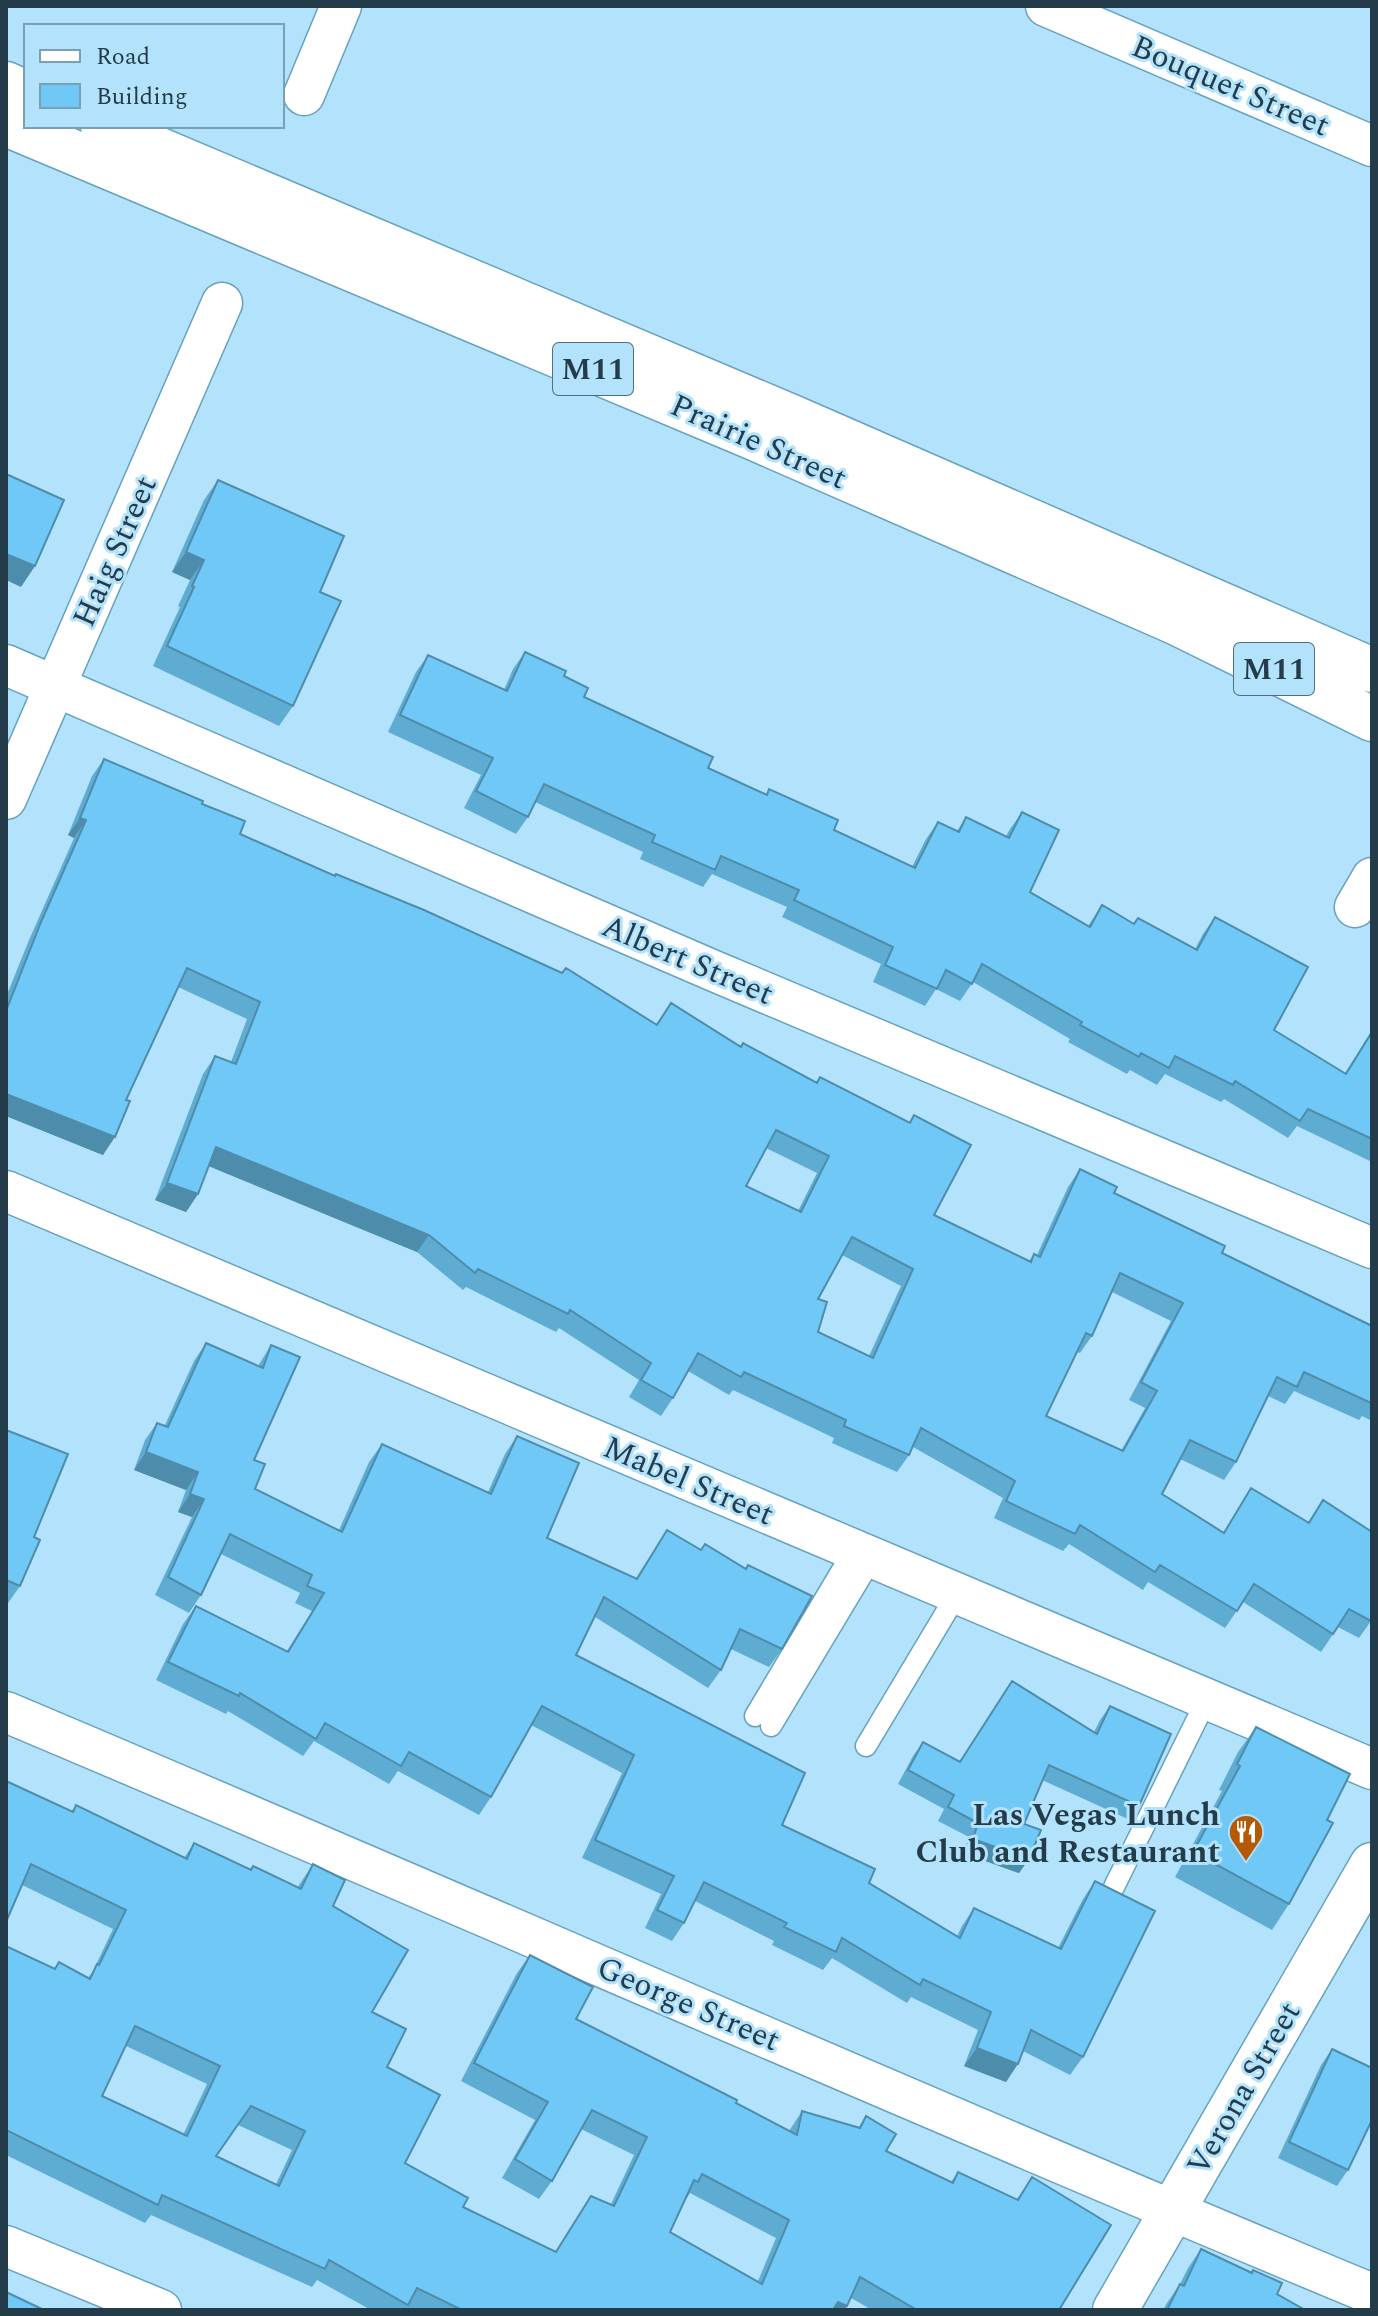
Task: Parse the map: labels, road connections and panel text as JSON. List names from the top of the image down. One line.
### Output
{"streets":{"main road":["M11","Prairie Street","Verona Street"],"street":["Bouquet Street","Haig Street","Albert Street","Mabel Street","George Street"]},"crossings":[["Haig Street","Albert Street"],["George Street","Verona Street"]],"places":{"restaurant":["Las Vegas Lunch Club and Restaurant"]},"legend":["Road","Building"]}
